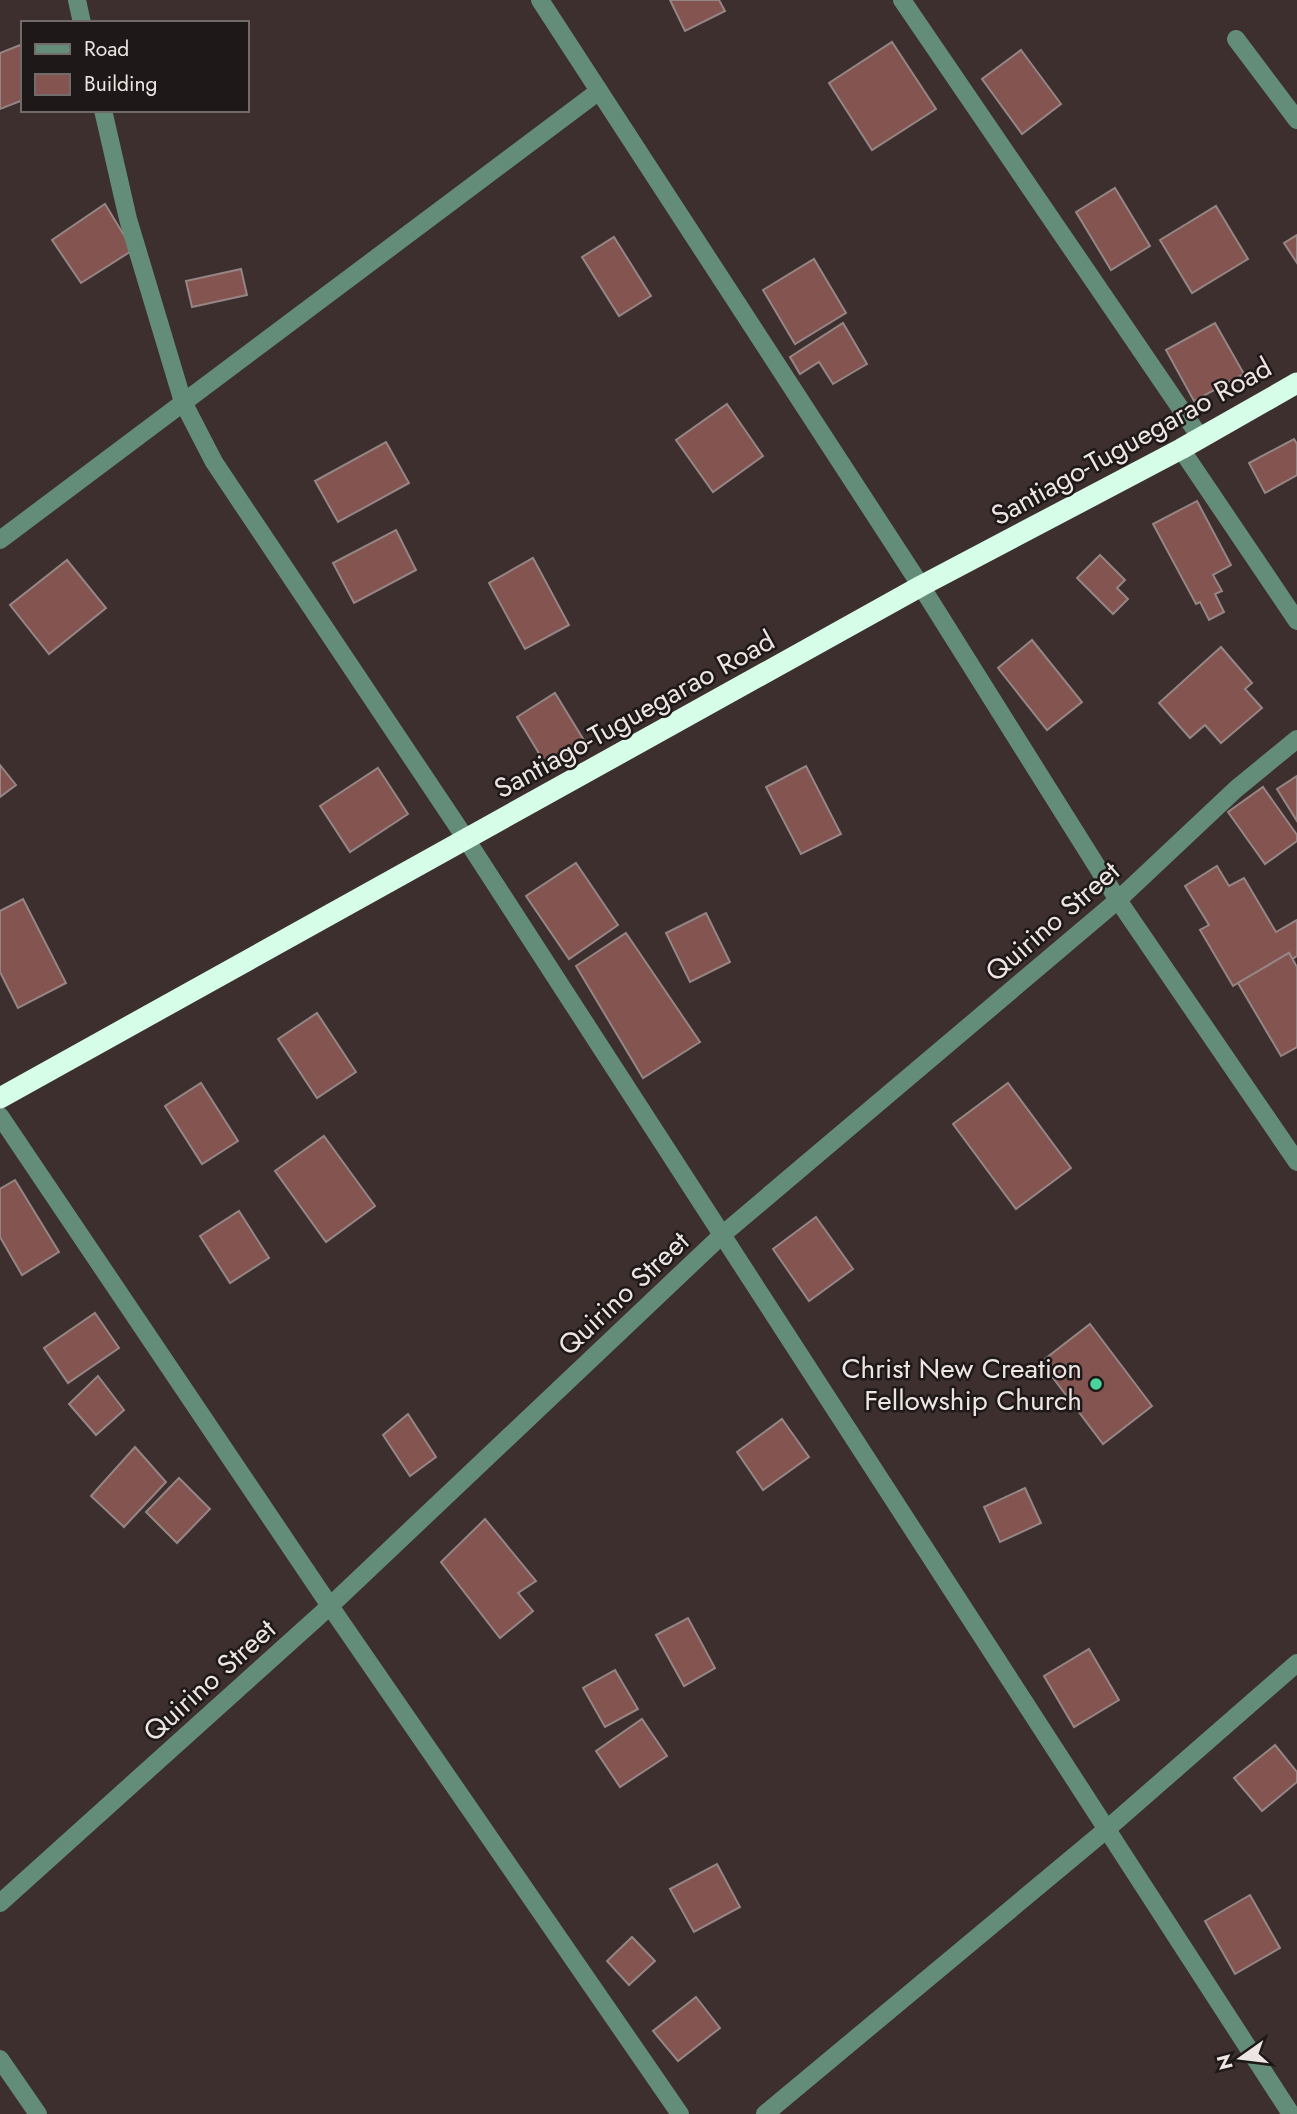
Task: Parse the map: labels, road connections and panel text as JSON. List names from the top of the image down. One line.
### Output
{"streets":{"highway":["Santiago-Tuguegarao Road"],"street":["Quirino Street"]},"places":["Christ New Creation Fellowship Church"],"legend":["Road","Building"],"north":"left"}
